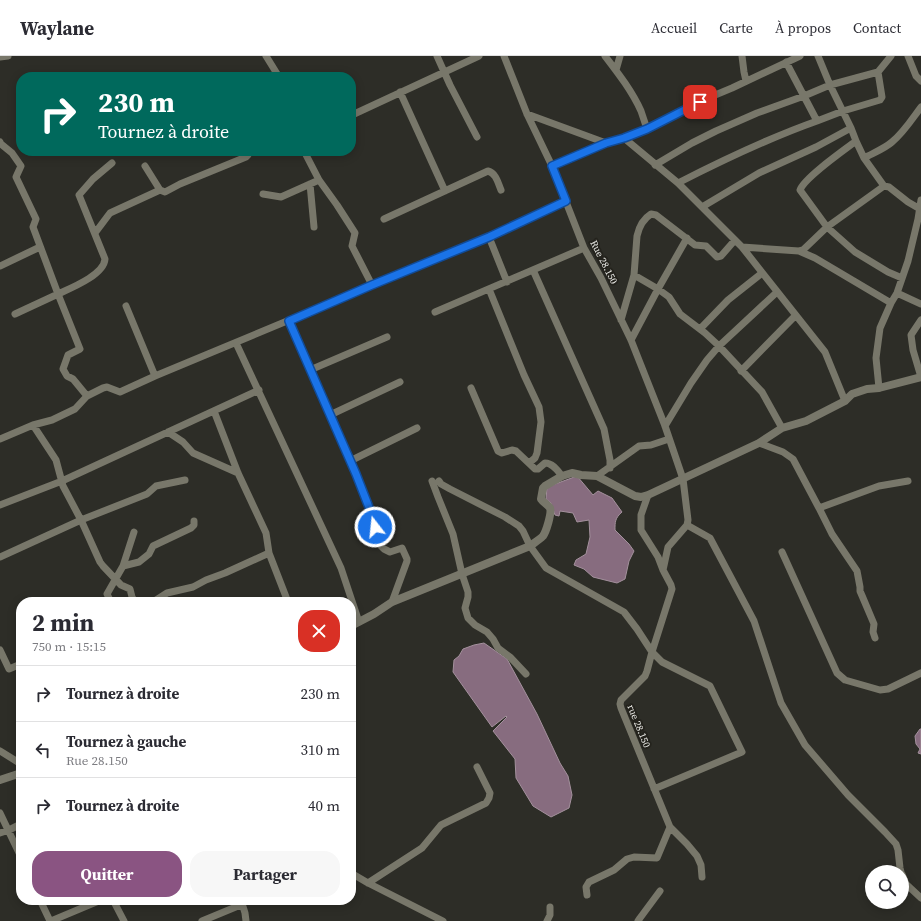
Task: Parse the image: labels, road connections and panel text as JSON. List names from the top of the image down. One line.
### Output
{"streets":{"street":["Rue 28.150","rue 28.150"]},"page":{"header":"Waylane","nav":["Accueil","Carte","À propos","Contact"],"turn":["230 m","Tournez à droite"],"heading":["2 min","750 m · 15:15"],"list":[{"name":"Tournez à droite","value":"230 m"},{"name":"Tournez à gauche","note":"Rue 28.150","value":"310 m"},{"name":"Tournez à droite","value":"40 m"}],"buttons":["Quitter","Partager"]}}
